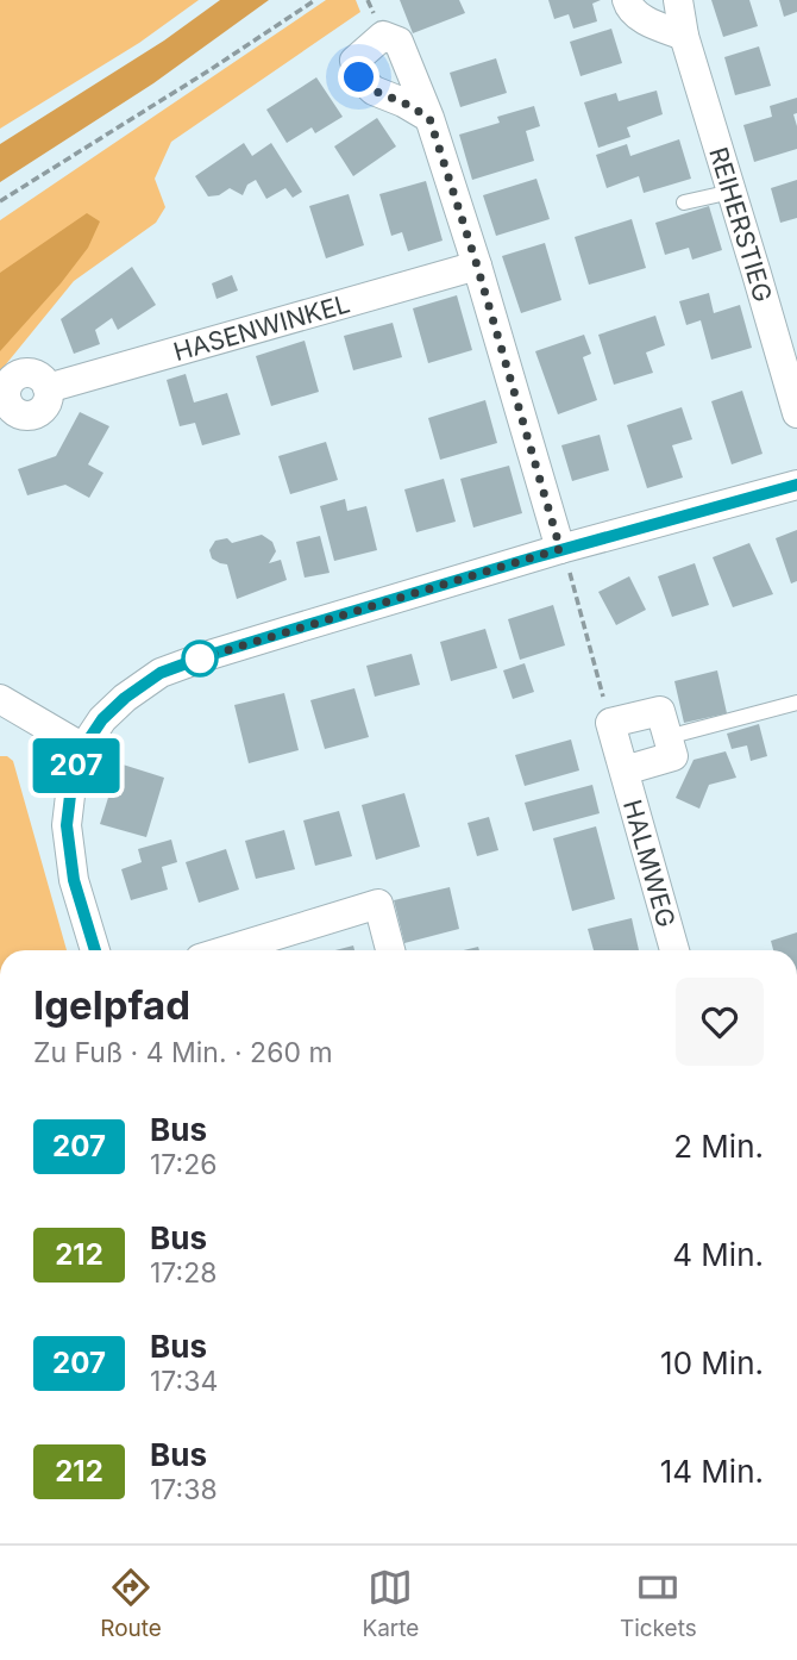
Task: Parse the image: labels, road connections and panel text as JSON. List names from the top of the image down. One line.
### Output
{"streets":{"street":["REIHERSTIEG","HASENWINKEL","HALMWEG"]},"lines":["bus line 207"],"page":{"on_map":"207","heading":["Igelpfad","Zu Fuß · 4 Min. · 260 m"],"list":[{"mark":"207","name":"Bus","note":"17:26","value":"2 Min."},{"mark":"212","name":"Bus","note":"17:28","value":"4 Min."},{"mark":"207","name":"Bus","note":"17:34","value":"10 Min."},{"mark":"212","name":"Bus","note":"17:38","value":"14 Min."}],"tabs":["Route","Karte","Tickets"]}}
